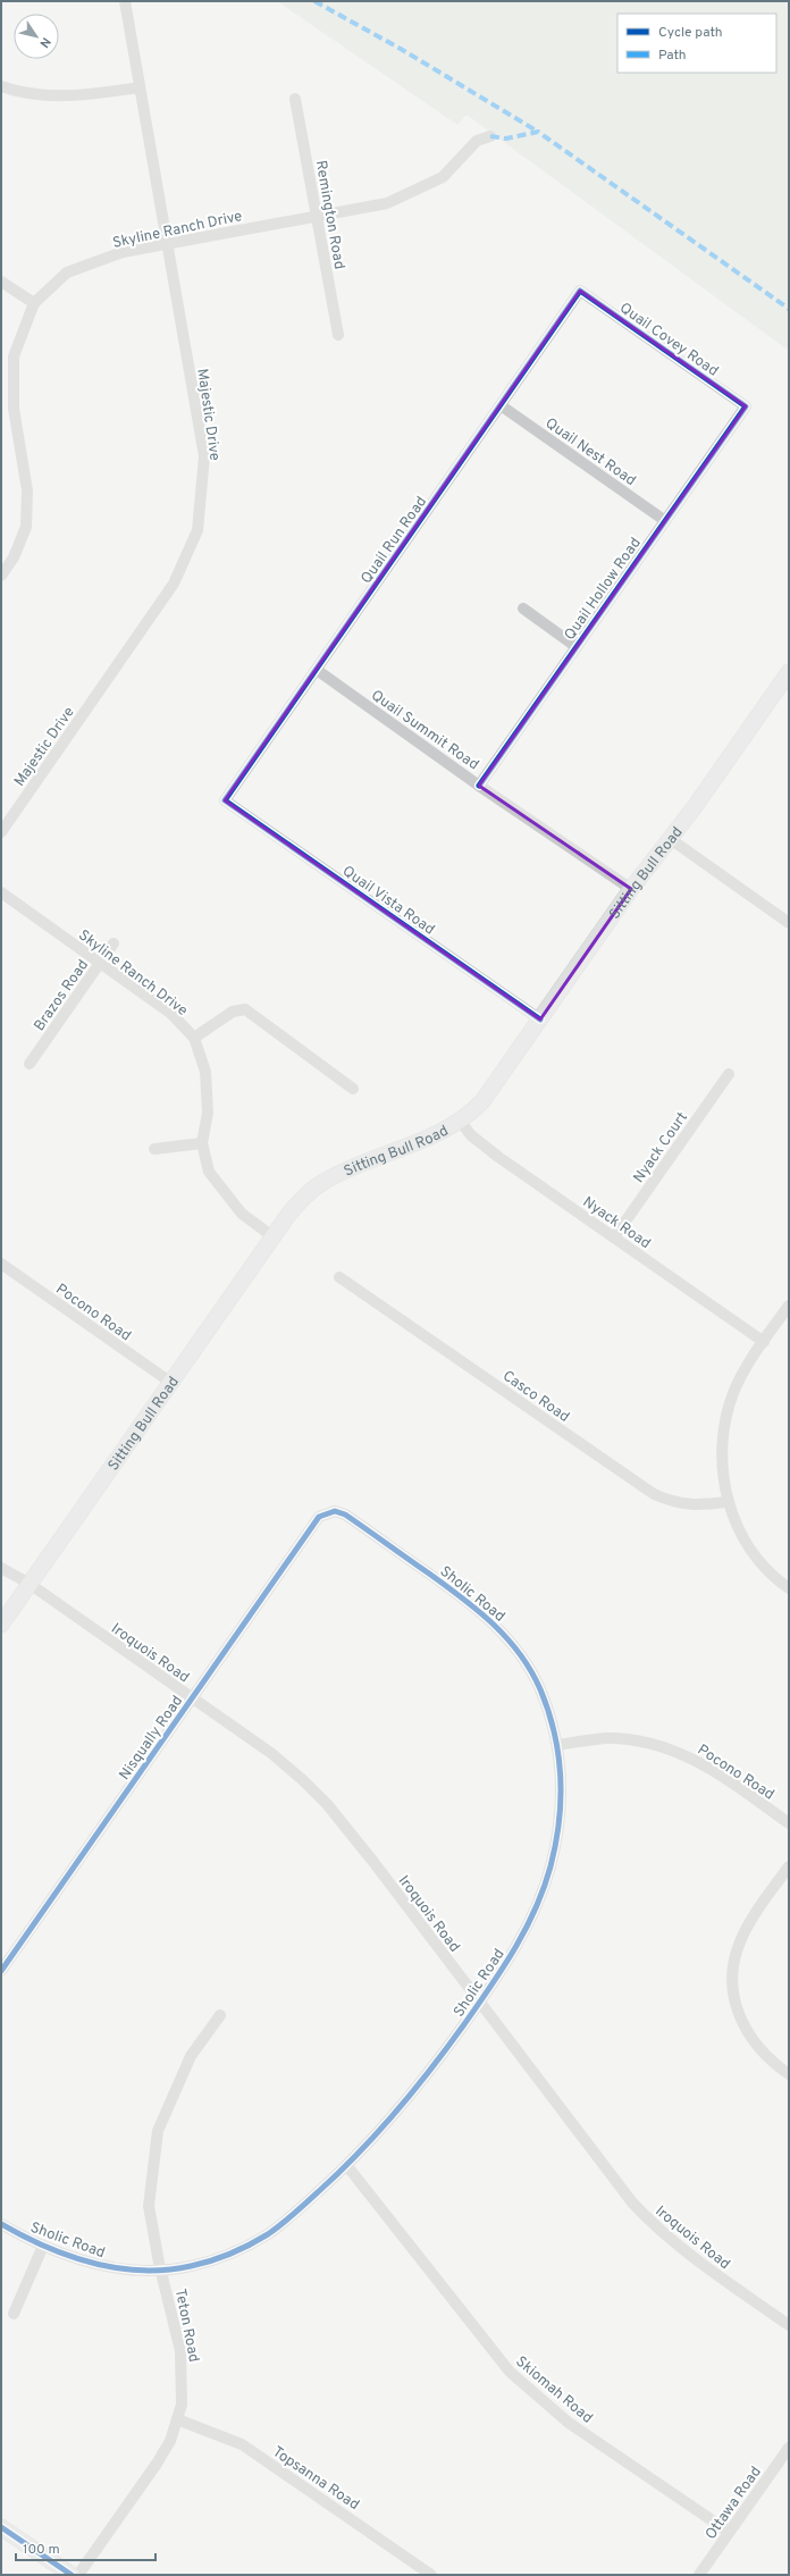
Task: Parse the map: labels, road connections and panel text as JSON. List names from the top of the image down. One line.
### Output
{"streets":{"street":["Remington Road","Skyline Ranch Drive","Quail Covey Road","Majestic Drive","Quail Nest Road","Quail Run Road","Quail Hollow Road","Quail Summit Road","Sitting Bull Road","Quail Vista Road","Brazos Road","Nyack Court","Nyack Road","Pocono Road","Casco Road","Sholic Road","Iroquois Road","Nisqually Road","Teton Road","Skiomah Road","Topsanna Road","Ottawa Road"]},"crossings":[["Remington Road","Skyline Ranch Drive"],["Skyline Ranch Drive","Majestic Drive"],["Skyline Ranch Drive","Sitting Bull Road"],["Skyline Ranch Drive","Brazos Road"],["Quail Covey Road","Quail Run Road"],["Quail Covey Road","Quail Hollow Road"],["Quail Nest Road","Quail Run Road"],["Quail Nest Road","Quail Hollow Road"],["Quail Run Road","Quail Summit Road"],["Quail Run Road","Quail Vista Road"],["Quail Hollow Road","Quail Summit Road"],["Quail Summit Road","Sitting Bull Road"],["Sitting Bull Road","Quail Vista Road"],["Sitting Bull Road","Nyack Road"],["Sitting Bull Road","Pocono Road"],["Sitting Bull Road","Iroquois Road"],["Nyack Court","Nyack Road"],["Pocono Road","Sholic Road"],["Sholic Road","Iroquois Road"],["Sholic Road","Nisqually Road"],["Sholic Road","Teton Road"],["Sholic Road","Skiomah Road"],["Iroquois Road","Nisqually Road"],["Teton Road","Topsanna Road"],["Skiomah Road","Ottawa Road"]],"legend":["Cycle path","Path"],"scale_bar":"100 m","north":"bottom right"}
